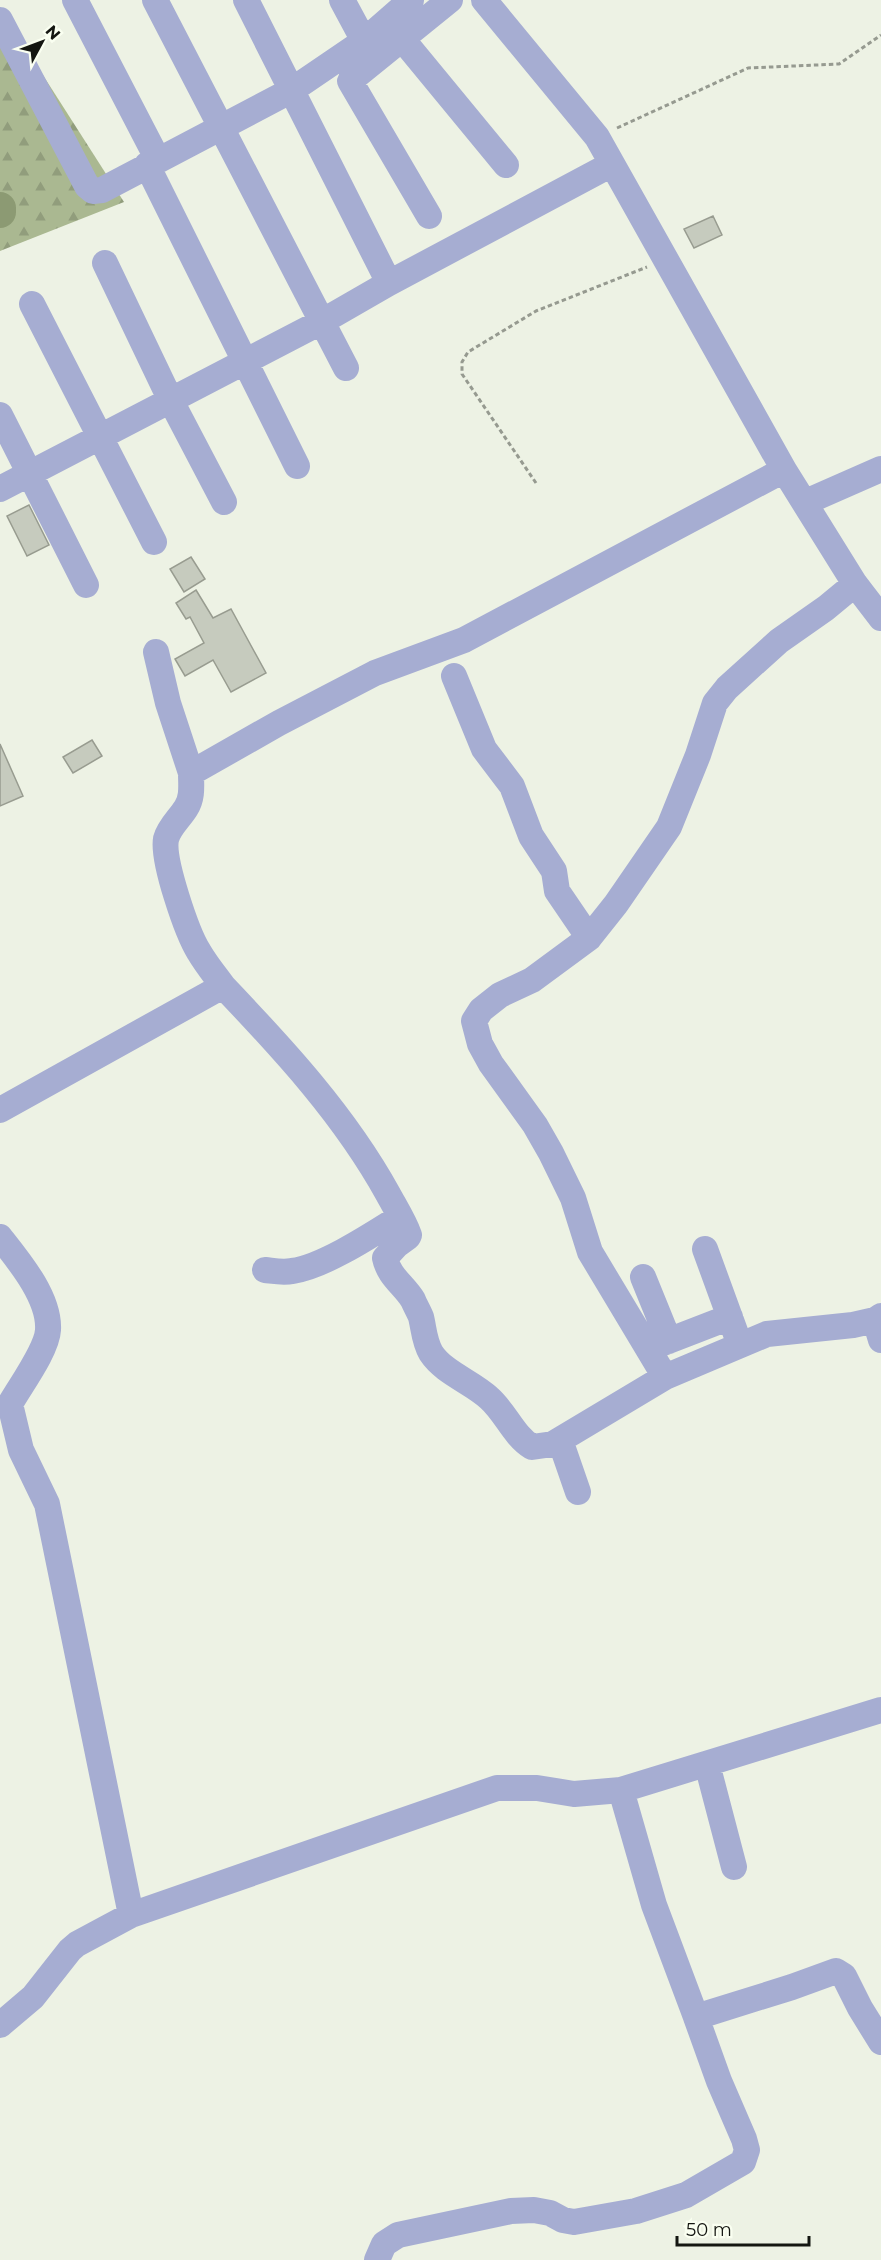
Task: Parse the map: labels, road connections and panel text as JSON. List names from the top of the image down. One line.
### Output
{"scale_bar":"50 m","north":"top right"}
